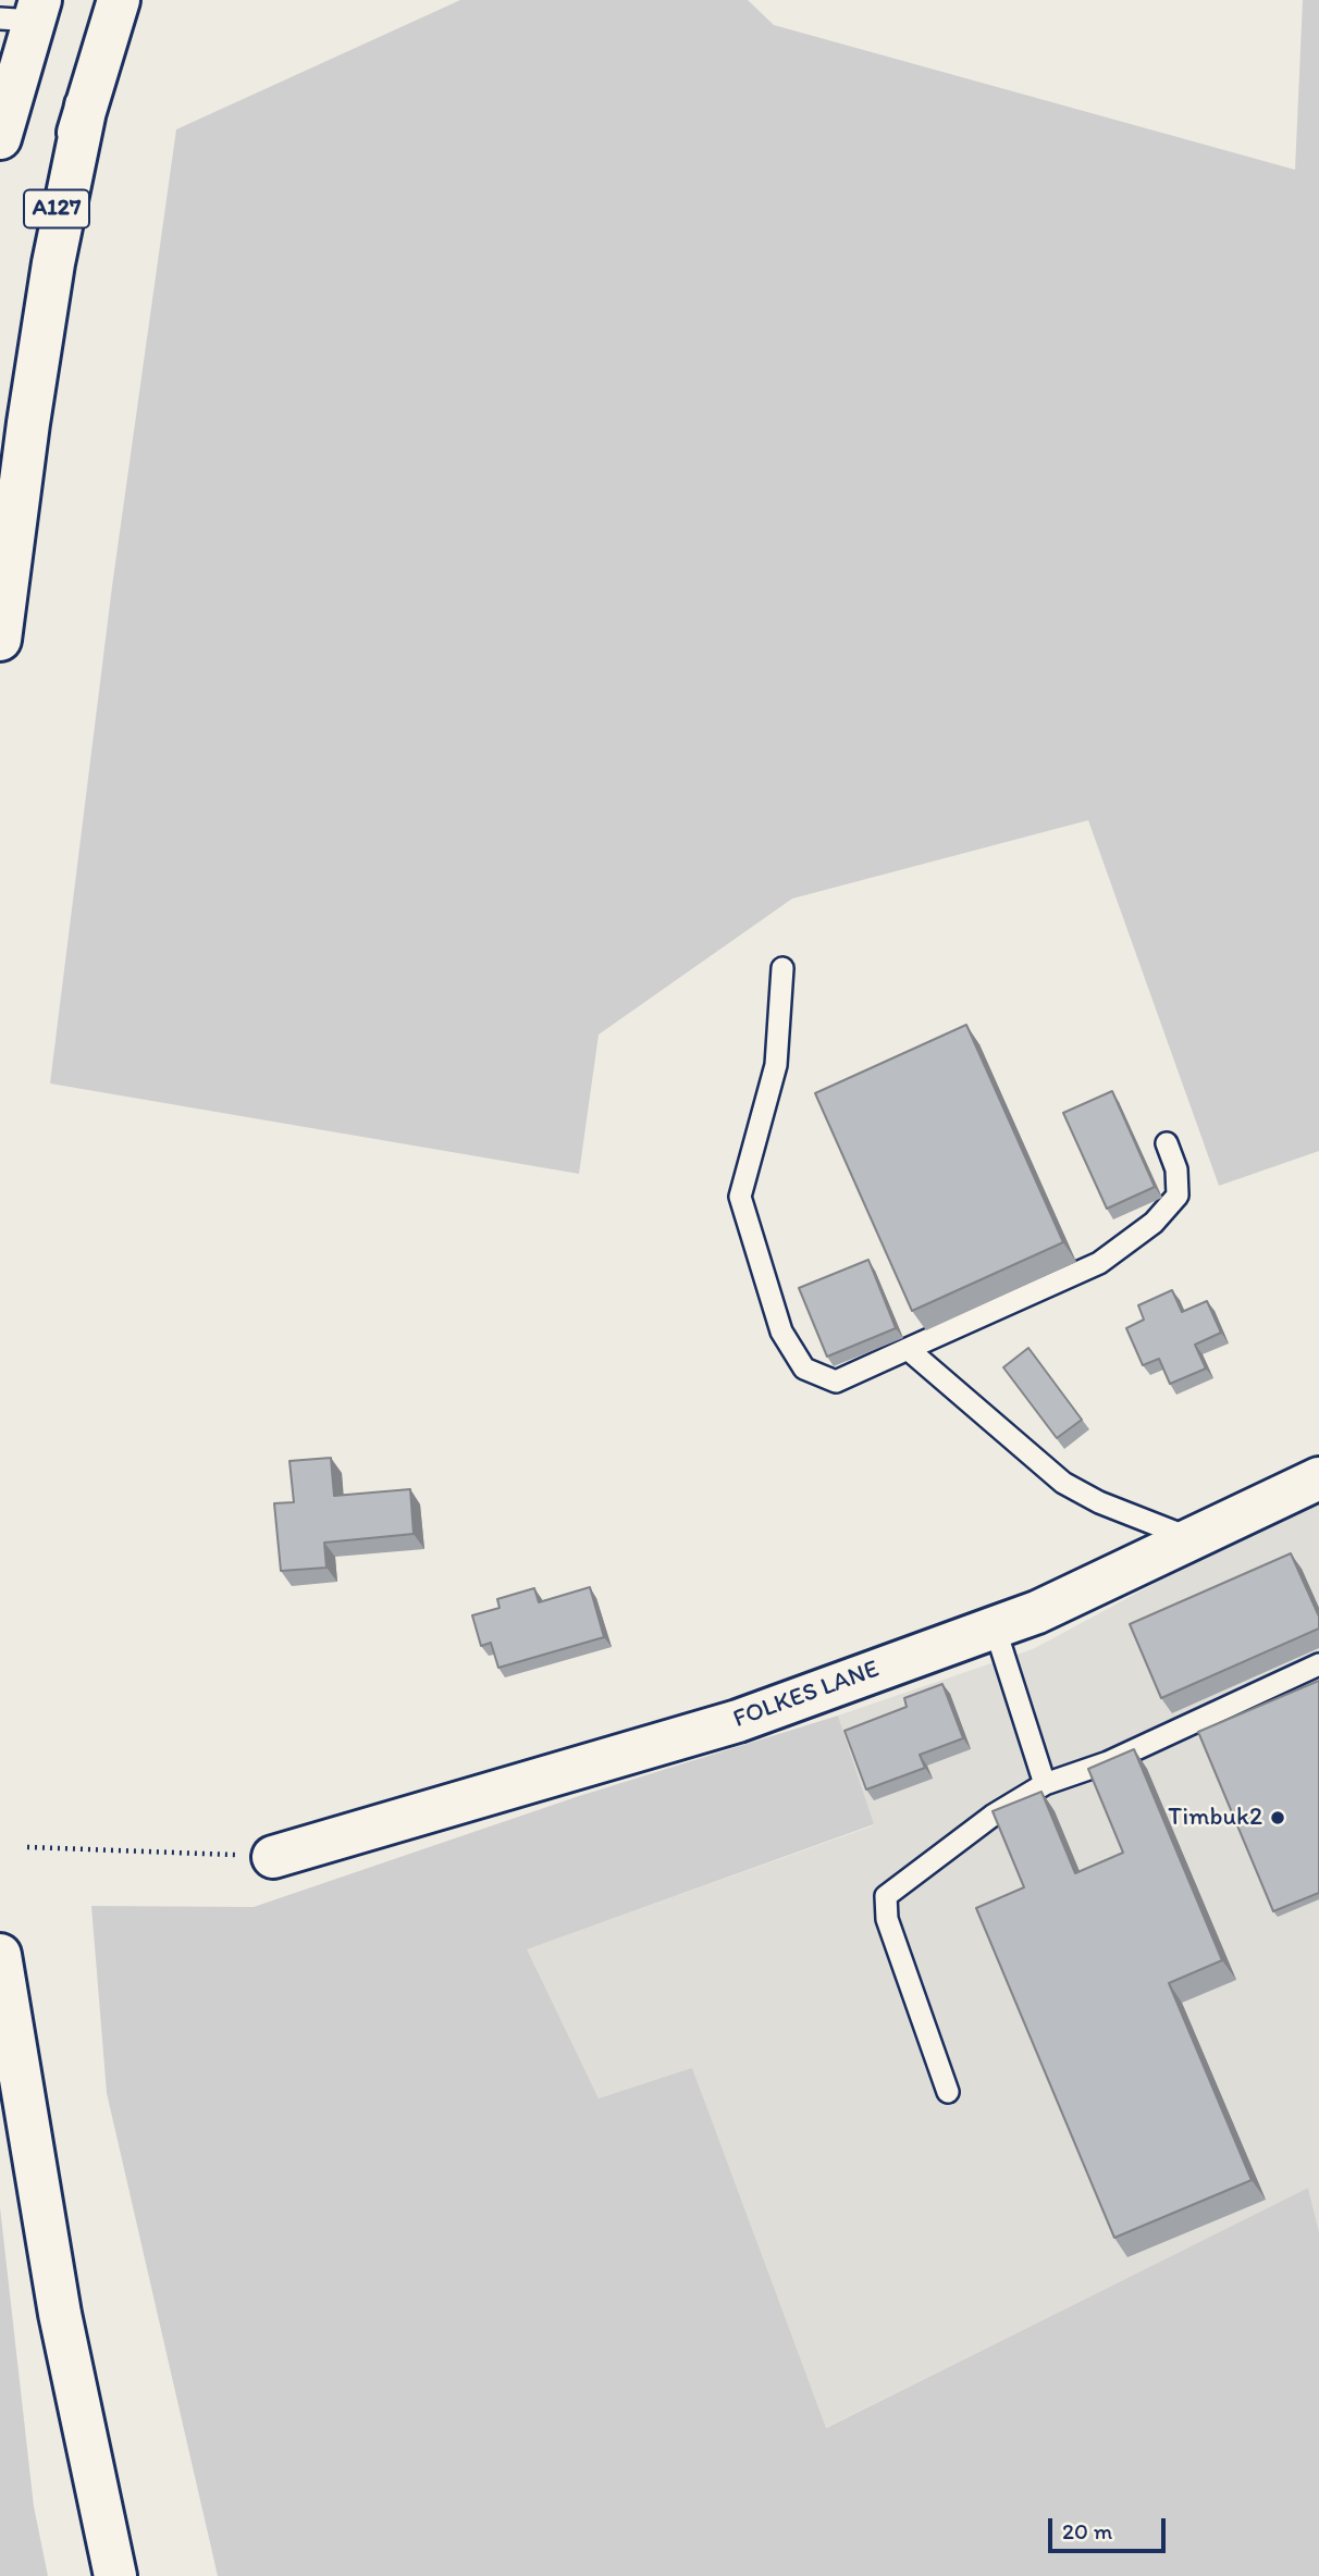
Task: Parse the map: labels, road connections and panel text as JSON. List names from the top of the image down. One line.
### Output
{"streets":{"main road":["A127","FOLKES LANE"]},"places":["Timbuk2"],"scale_bar":"20 m"}
